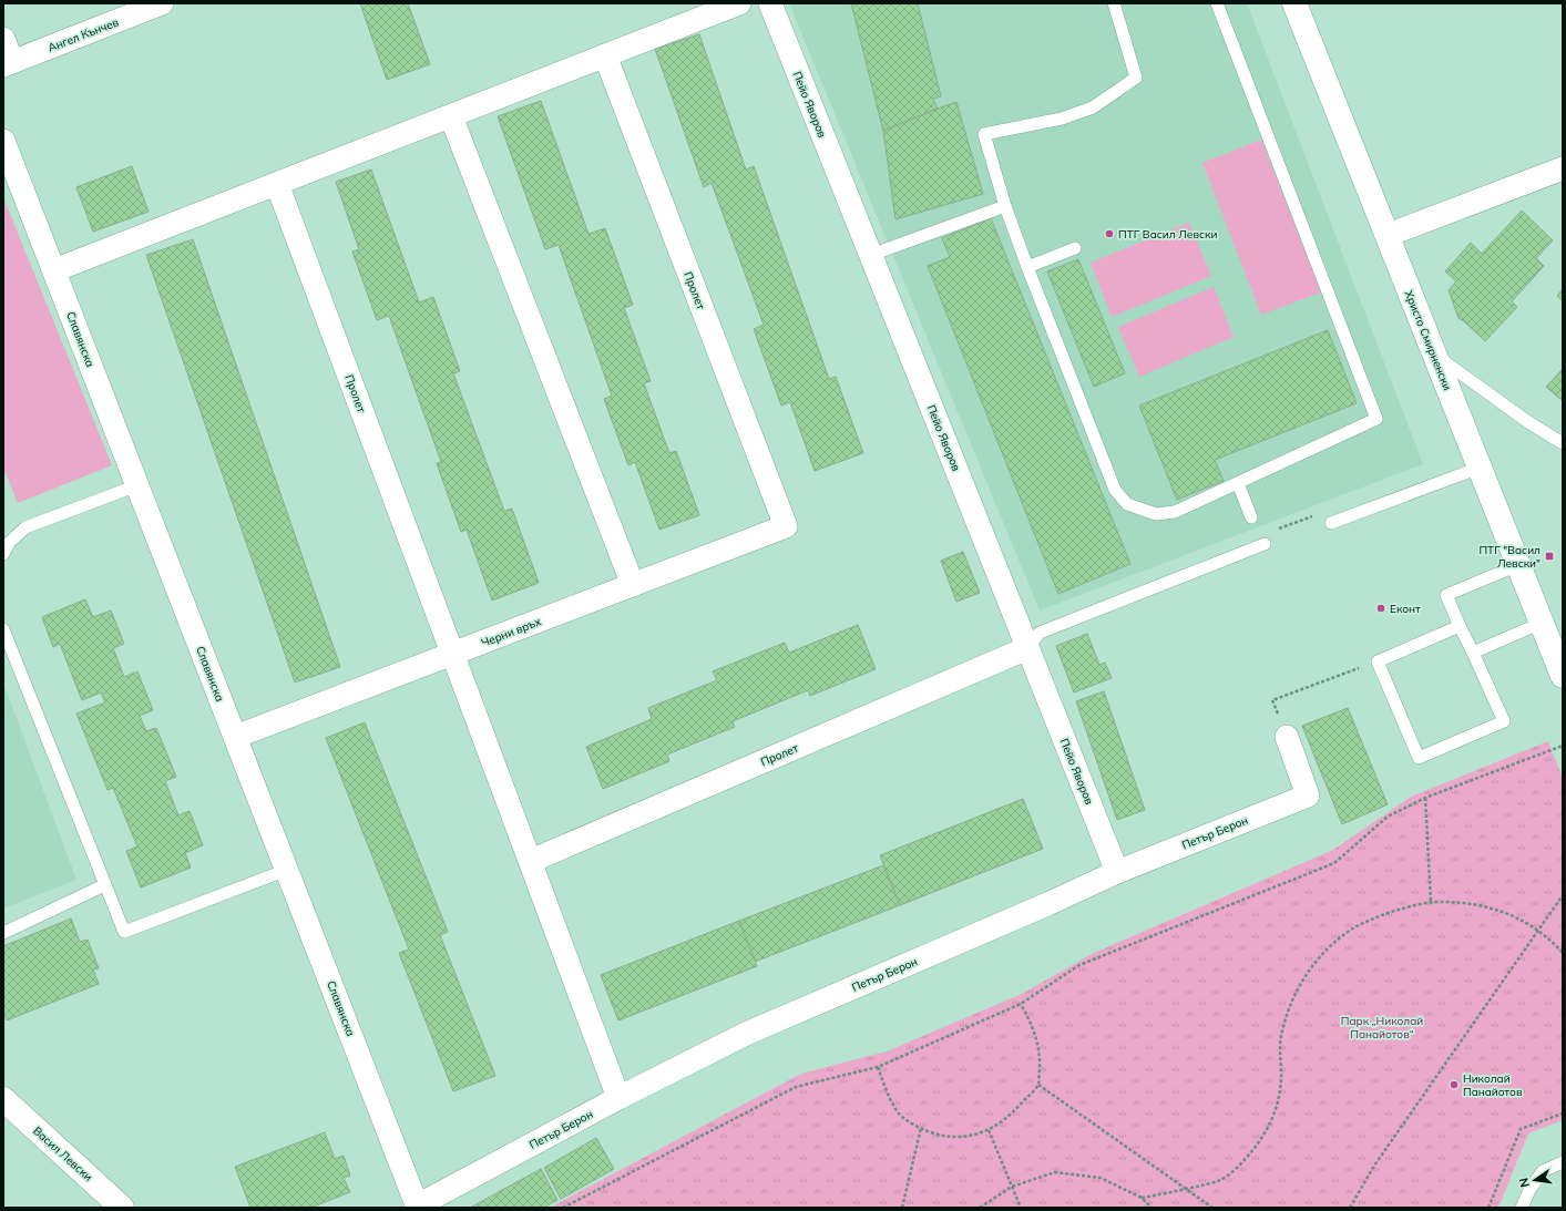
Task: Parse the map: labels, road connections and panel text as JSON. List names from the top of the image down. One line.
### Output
{"streets":{"street":["Ангел Кънчев","Пейо Яворов","Пролет","Славянска","Христо Смирненски","Черни връх","Петър Берон","Васил Левски"]},"crossings":[["Пейо Яворов","Пролет"],["Пейо Яворов","Петър Берон"],["Пролет","Черни връх"],["Славянска","Черни връх"],["Славянска","Петър Берон"]],"parks":["Парк „Николай Панайотов“"],"places":{"other":["ПТГ Васил Левски","Еконт","Николай Панайотов"],"transit":["ПТГ \"Васил Левски\""]},"north":"left"}
